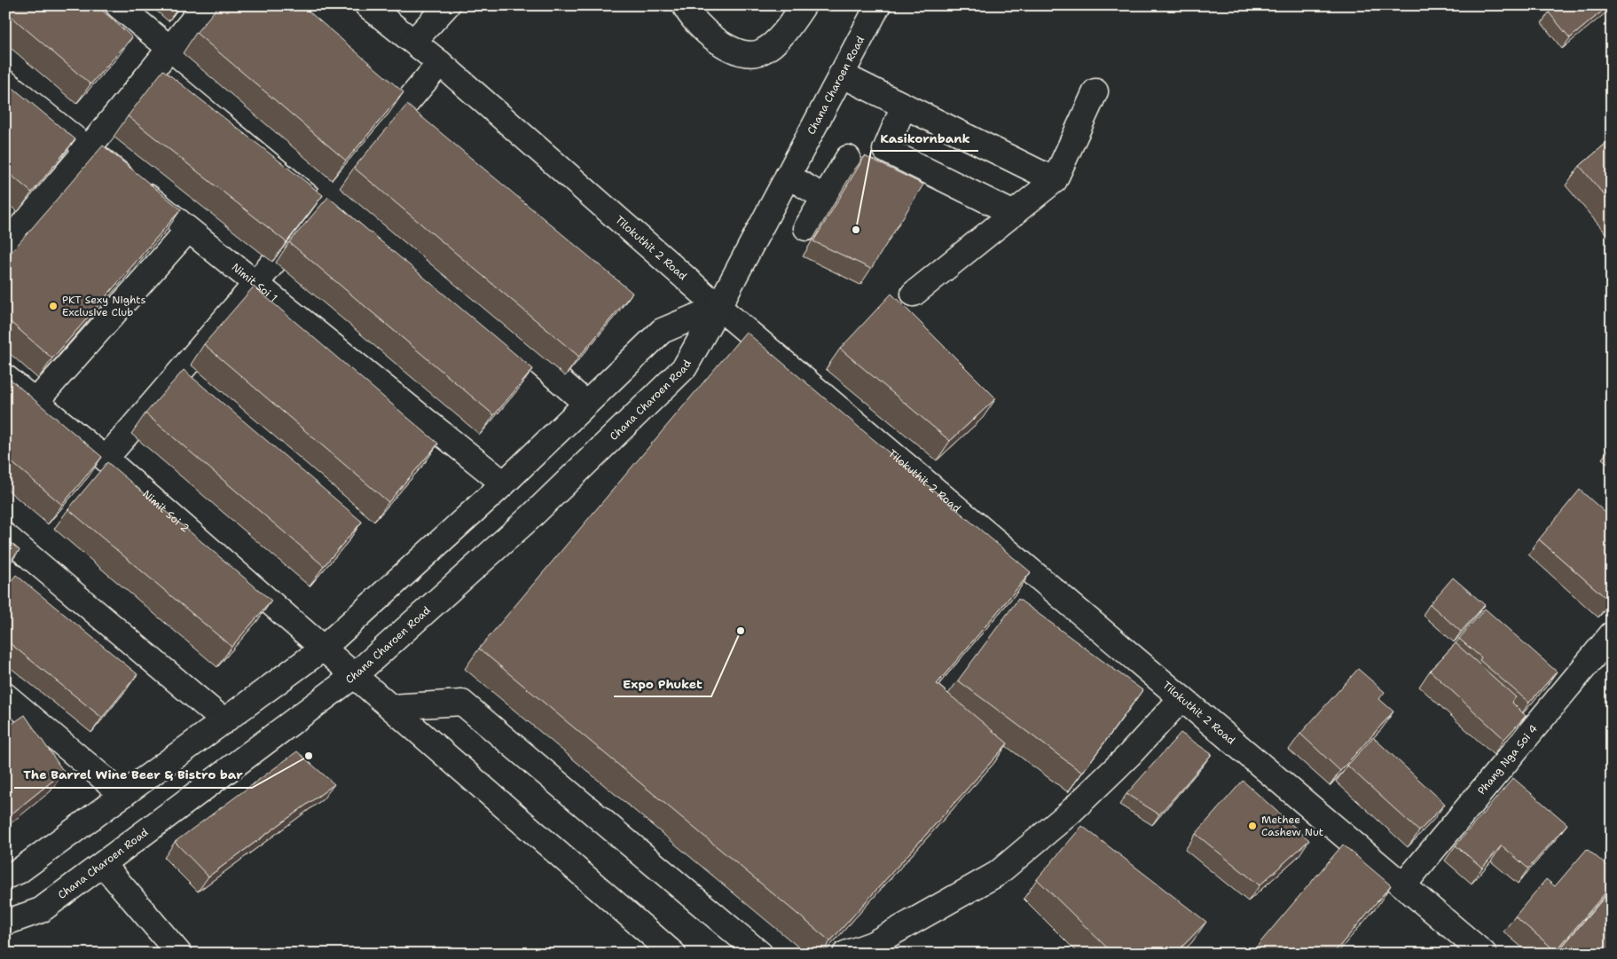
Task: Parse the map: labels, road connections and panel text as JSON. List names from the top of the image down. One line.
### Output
{"streets":{"street":["Chana Charoen Road","Tilokuthit 2 Road","Nimit Soi 1","Nimit Soi 2","Phang Nga Soi 4"]},"crossings":[["Chana Charoen Road","Tilokuthit 2 Road"],["Chana Charoen Road","Nimit Soi 2"],["Tilokuthit 2 Road","Phang Nga Soi 4"]],"places":["Kasikornbank","PKT Sexy Nights Exclusive Club","Expo Phuket","The Barrel Wine Beer & Bistro bar","Methee Cashew Nut"]}
